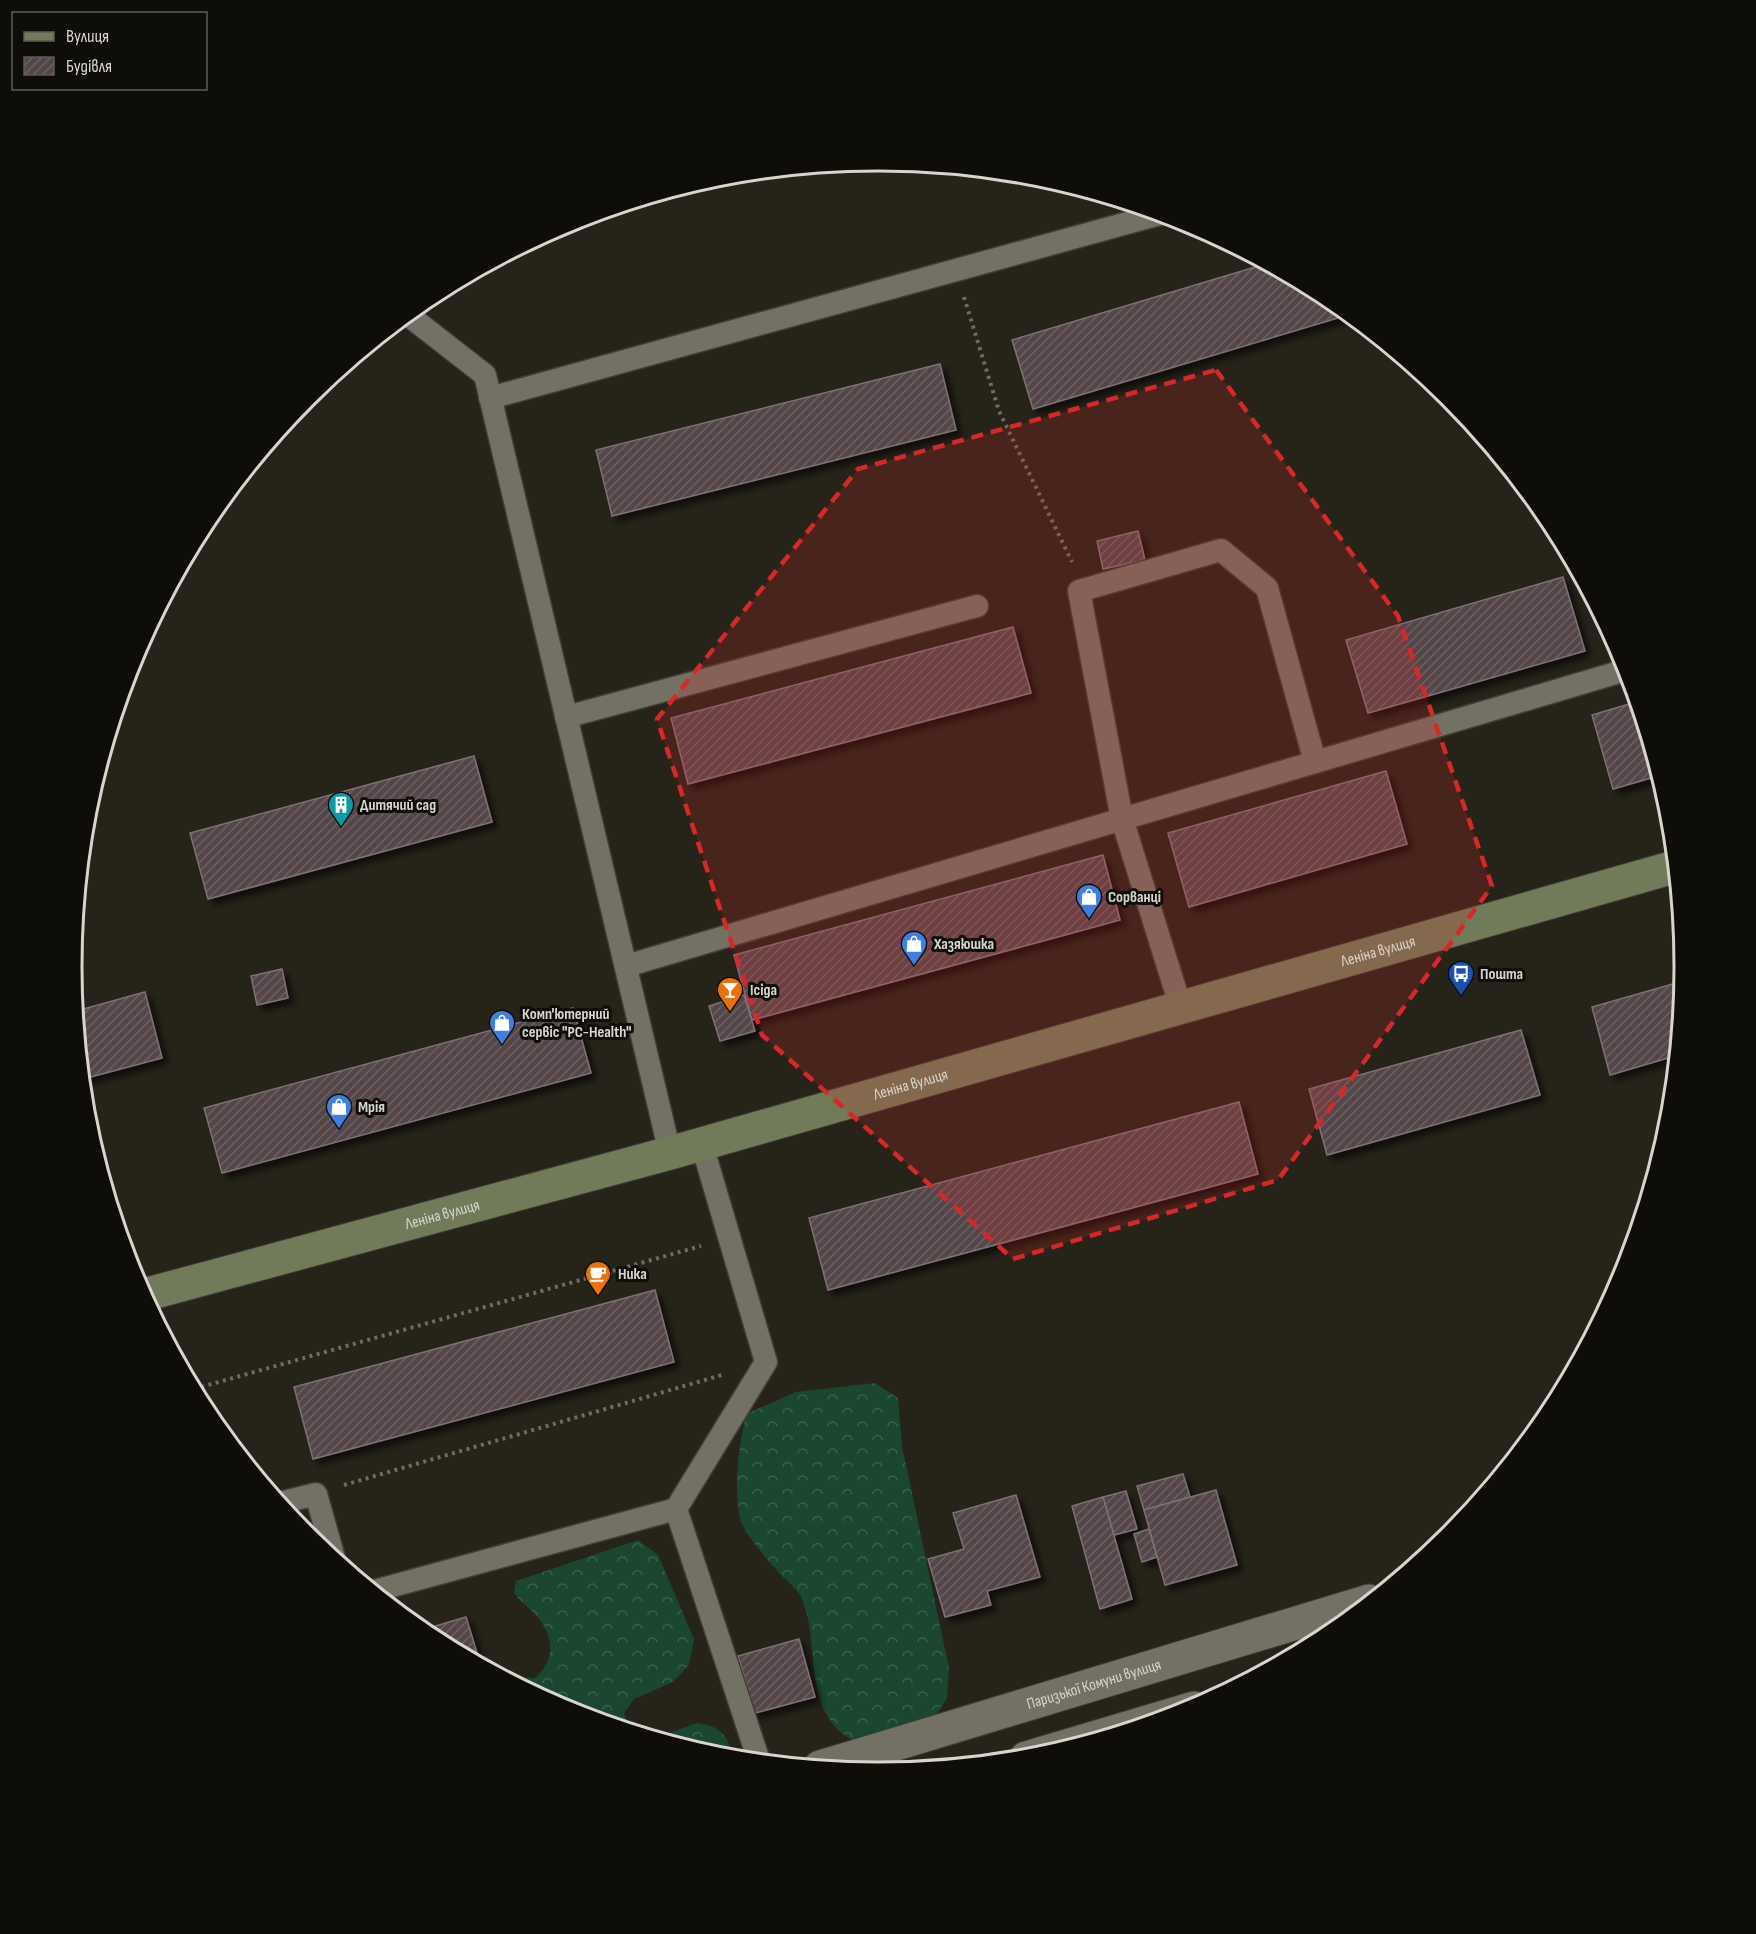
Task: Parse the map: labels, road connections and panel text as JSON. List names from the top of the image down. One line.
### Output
{"streets":{"main road":["Леніна вулиця"],"street":["Паризької Комуни вулиця"]},"places":{"building":["Дитячий сад"],"shop":["Сорванці","Хазяюшка","Комп'ютерний сервіс \"PC-Health\"","Мрія"],"bus stop":["Пошта"],"bar":["Ісіда"],"cafe":["Ника"]},"legend":["Вулиця","Будівля"]}
